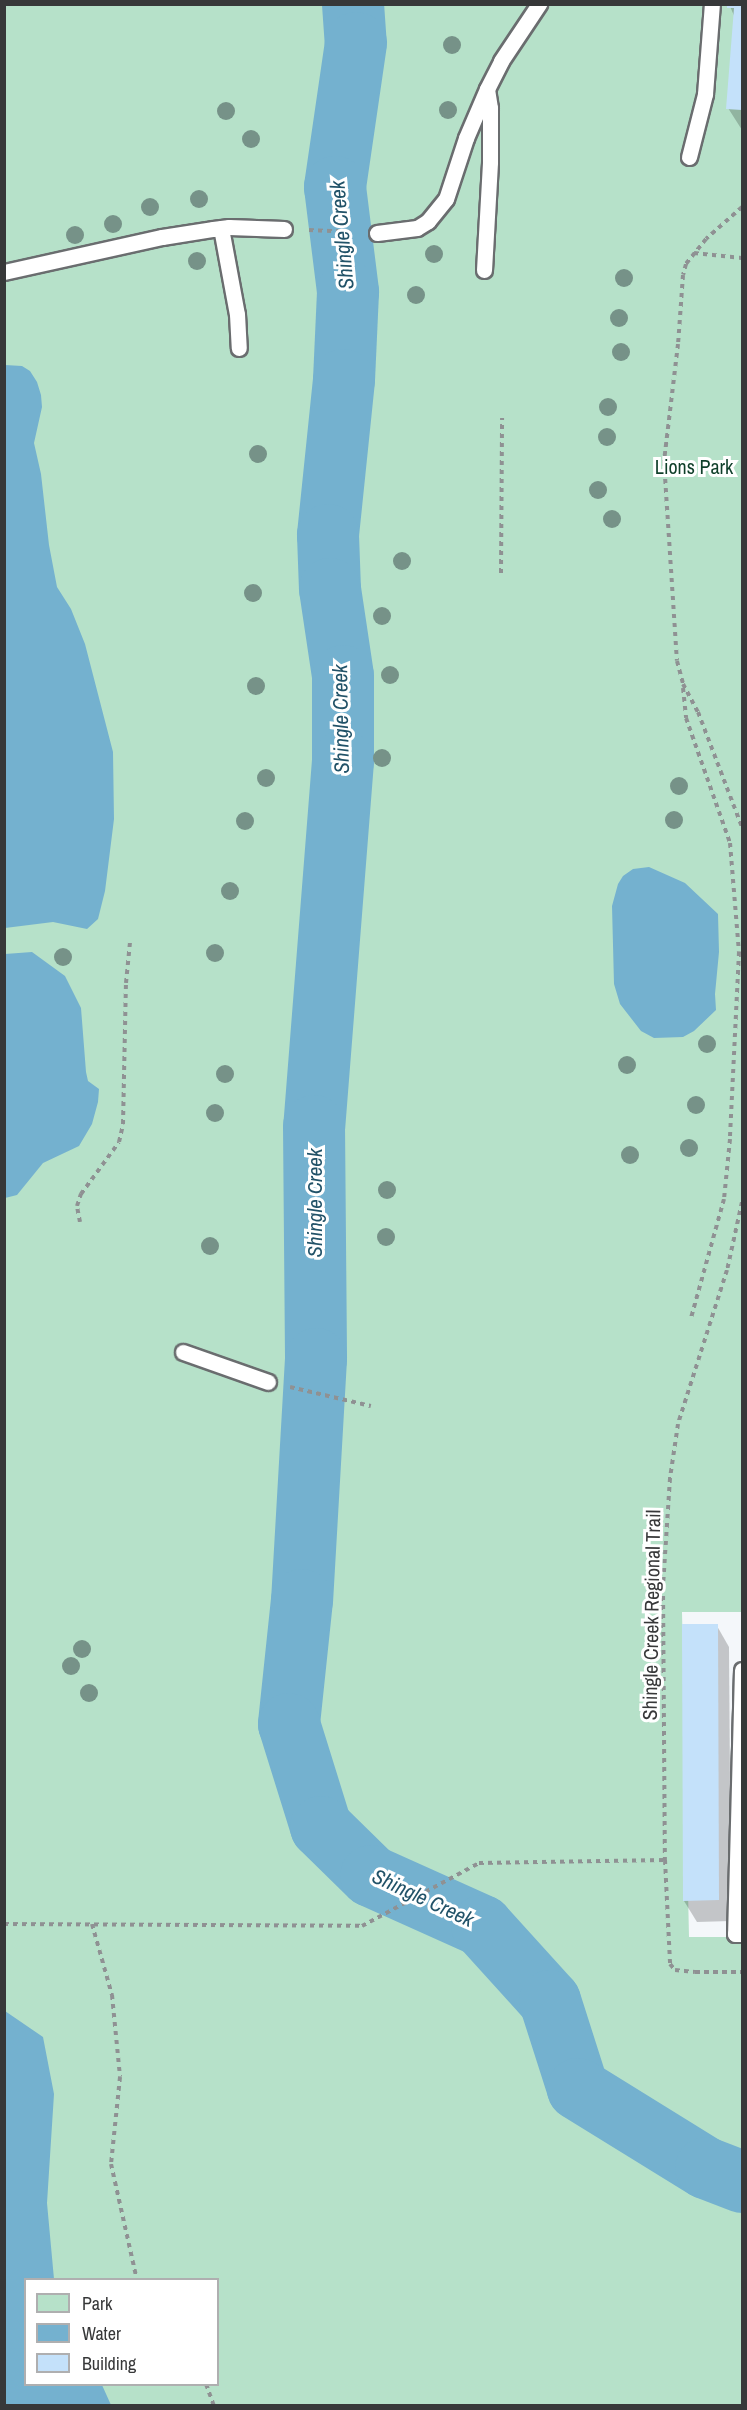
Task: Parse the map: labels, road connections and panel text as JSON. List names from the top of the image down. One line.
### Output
{"streets":{"path":["Shingle Creek Regional Trail"]},"water":["Shingle Creek"],"parks":["Lions Park"],"legend":["Park","Water","Building"]}
